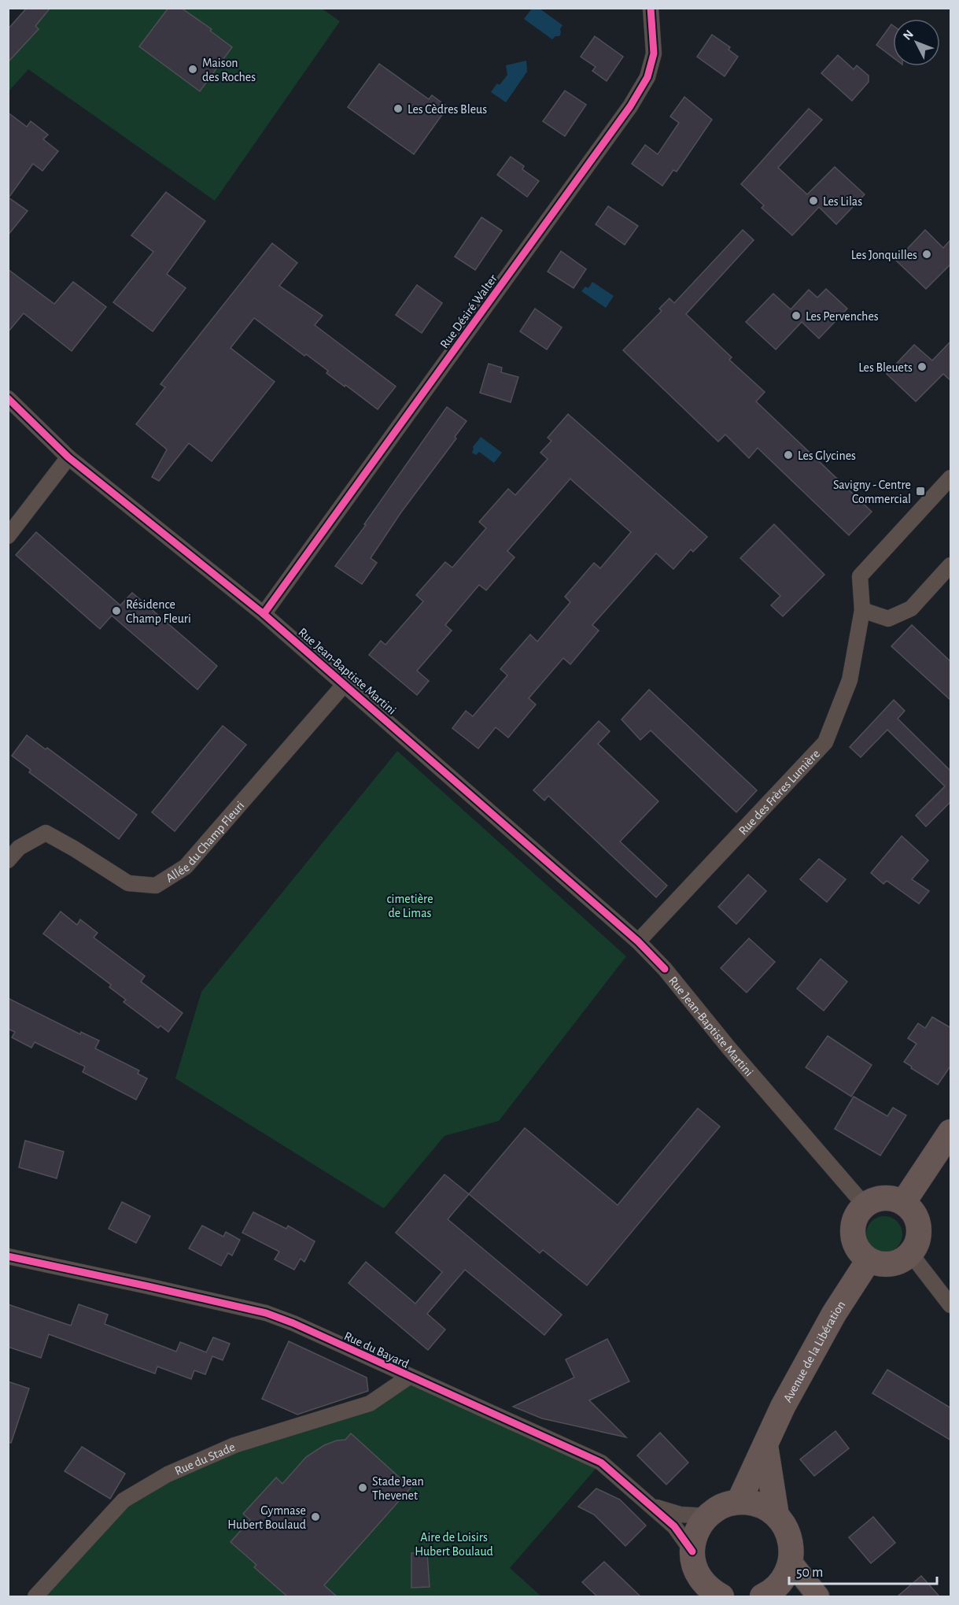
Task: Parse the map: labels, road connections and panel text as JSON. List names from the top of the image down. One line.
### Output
{"streets":{"main road":["Avenue de la Libération"],"street":["Rue Désiré Walter","Rue Jean-Baptiste Martini","Rue des Frères Lumière","Allée du Champ Fleuri","Rue du Bayard","Rue du Stade"]},"crossings":[["Rue Désiré Walter","Rue Jean-Baptiste Martini"],["Rue Jean-Baptiste Martini","Rue des Frères Lumière"],["Rue Jean-Baptiste Martini","Allée du Champ Fleuri"],["Rue Jean-Baptiste Martini","Avenue de la Libération"],["Rue du Bayard","Rue du Stade"]],"parks":["cimetière de Limas","Aire de Loisirs Hubert Boulaud"],"places":{"other":["Maison des Roches","Les Cèdres Bleus","Les Lilas","Les Jonquilles","Les Pervenches","Les Bleuets","Les Glycines","Résidence Champ Fleuri","Stade Jean Thevenet","Gymnase Hubert Boulaud"],"transit":["Savigny - Centre Commercial"]},"scale_bar":"50 m","north":"top left"}
